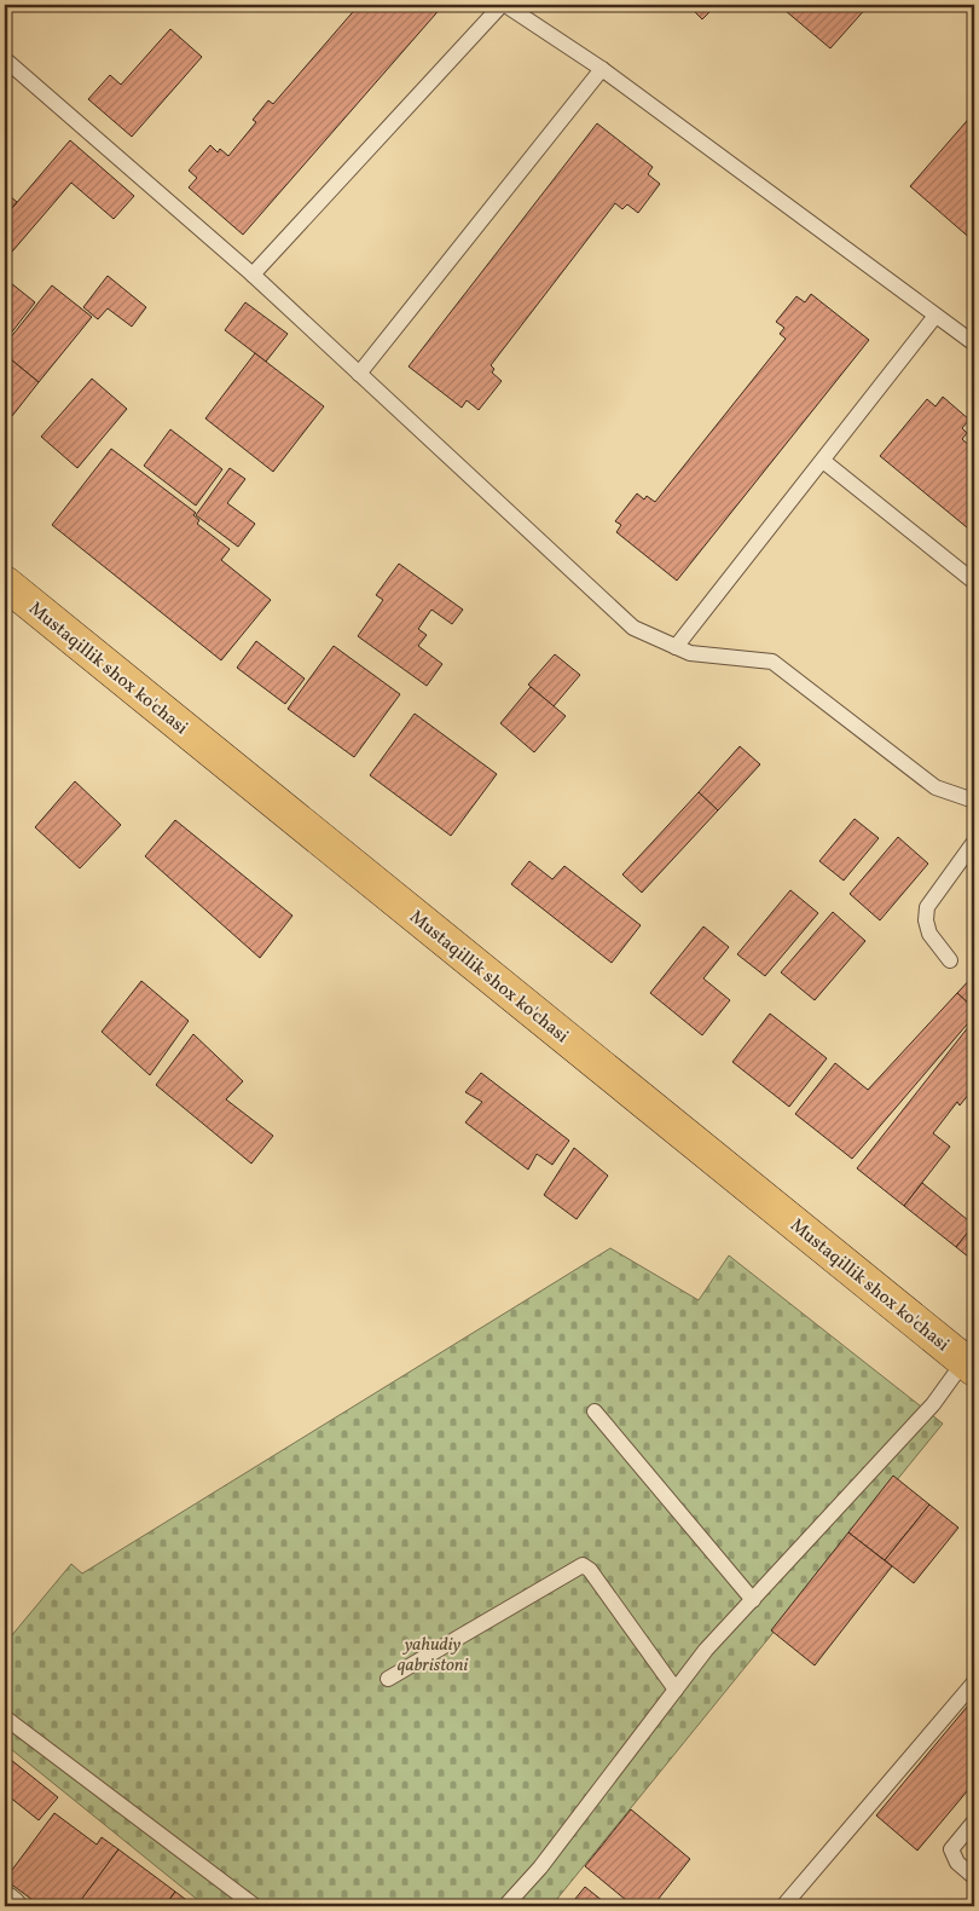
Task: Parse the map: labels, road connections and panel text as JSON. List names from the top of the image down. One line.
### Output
{"streets":{"main road":["Mustaqillik shox ko'chasi"]},"parks":["yahudiy qabristoni"]}
